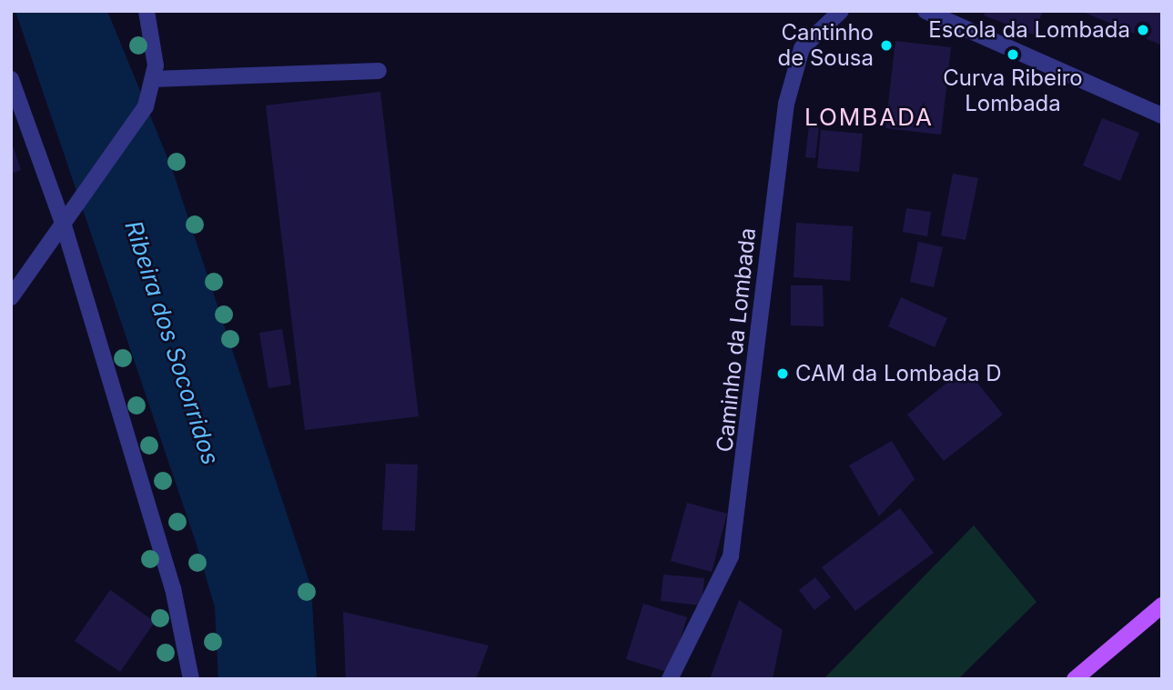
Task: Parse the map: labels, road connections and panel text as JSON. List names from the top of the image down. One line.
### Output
{"streets":{"street":["Caminho da Lombada"]},"districts":["LOMBADA"],"water":["Ribeira dos Socorridos"],"places":["Escola da Lombada","Cantinho de Sousa","Curva Ribeiro Lombada","CAM da Lombada D"]}
